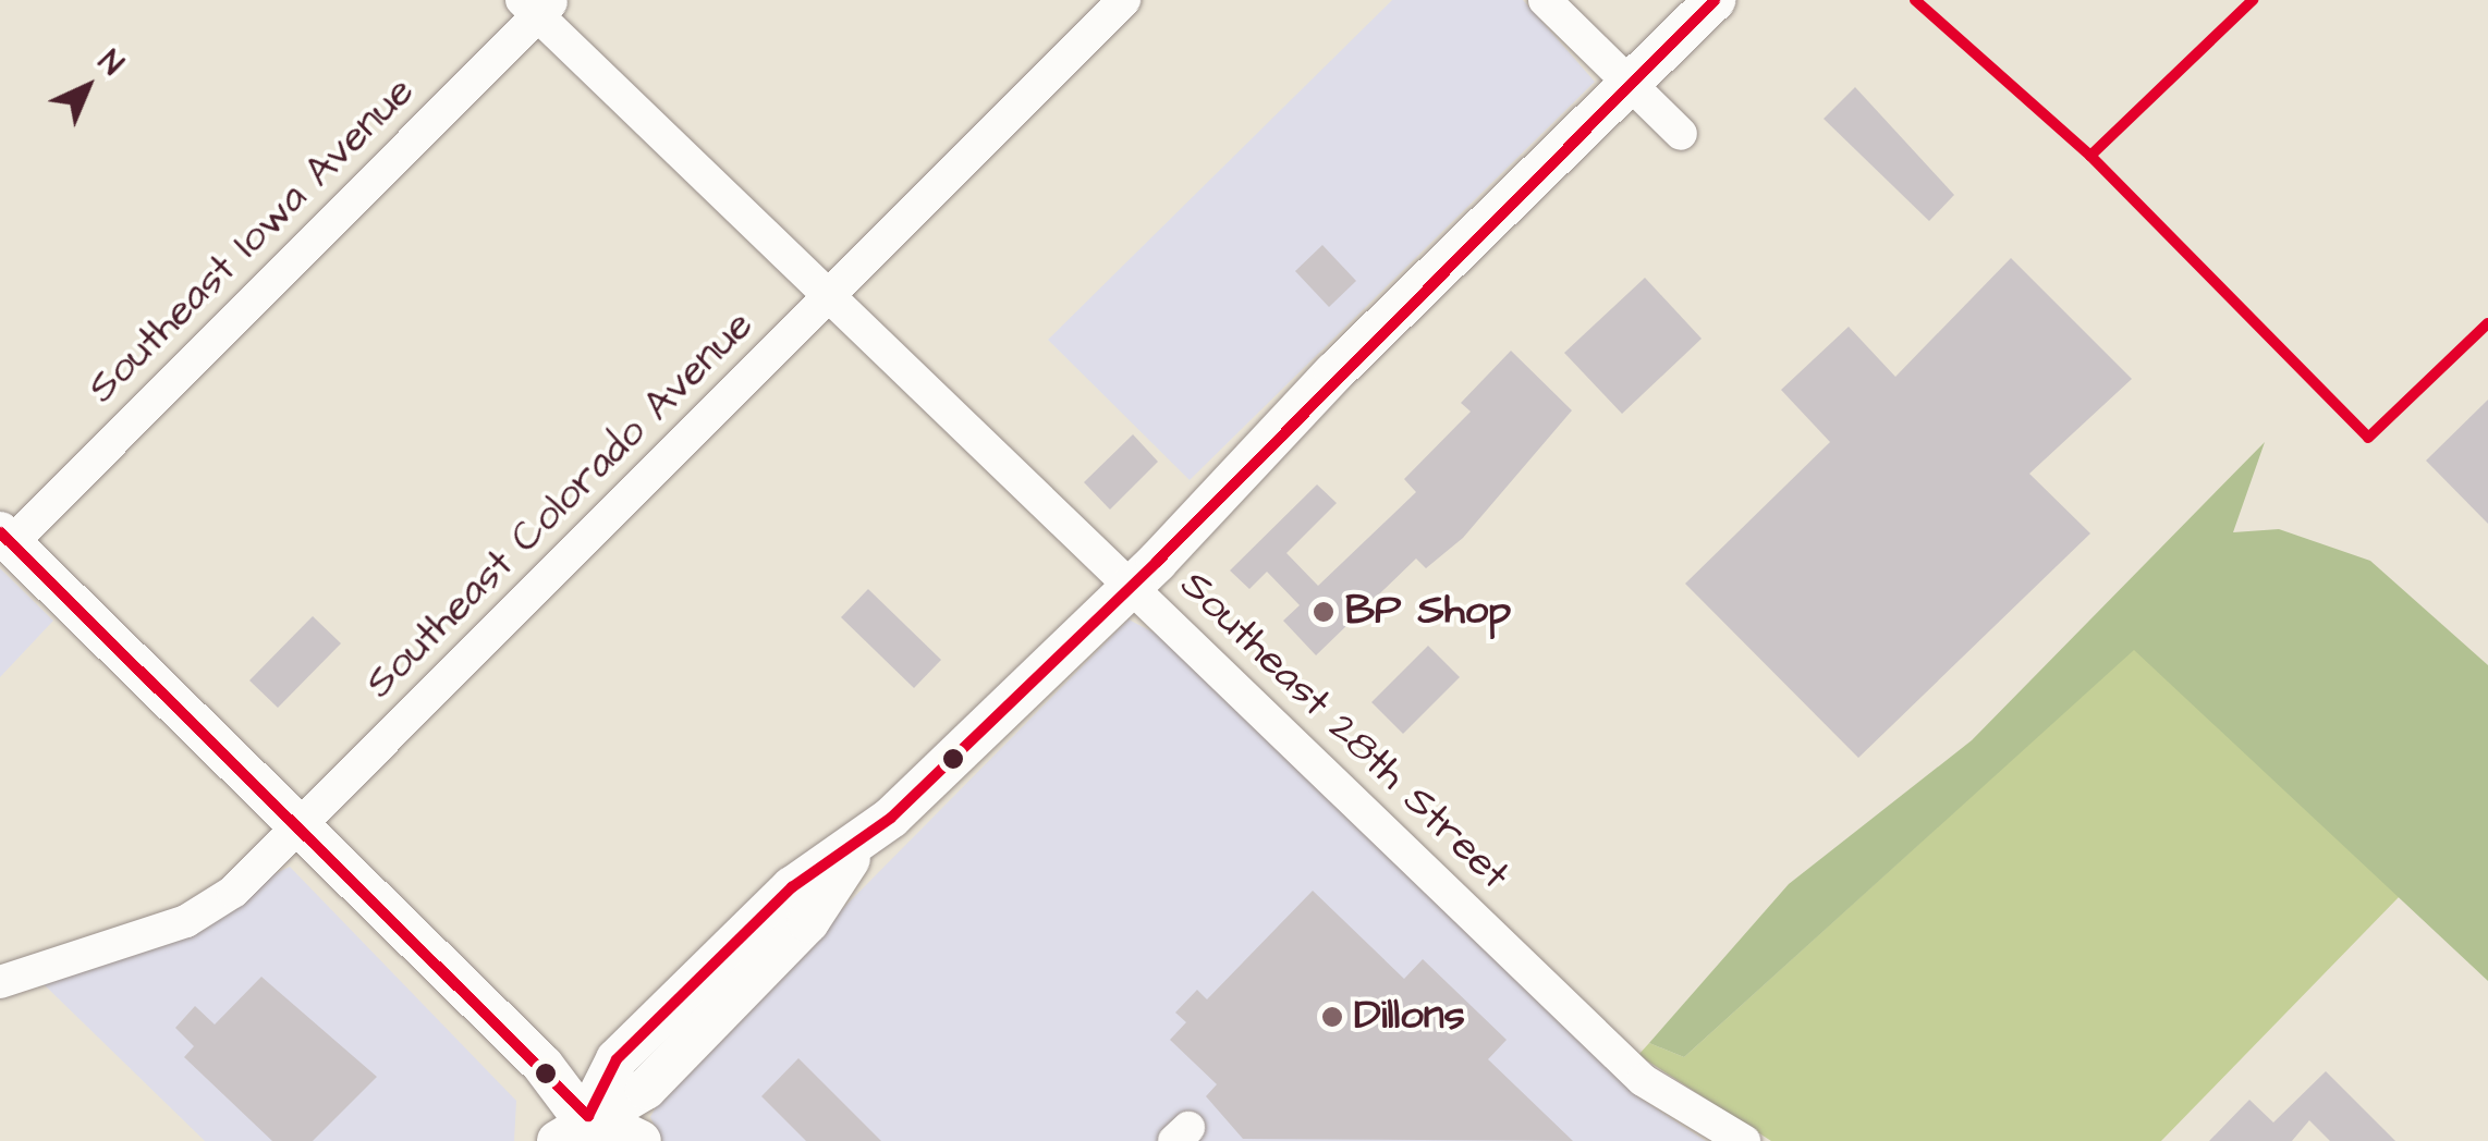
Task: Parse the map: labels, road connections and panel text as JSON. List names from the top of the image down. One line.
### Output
{"streets":{"street":["Southeast Iowa Avenue","Southeast Colorado Avenue","Southeast 28th Street"]},"crossings":[["Southeast Iowa Avenue","Southeast 28th Street"],["Southeast Colorado Avenue","Southeast 28th Street"]],"places":["BP Shop","Dillons"],"north":"top right"}
